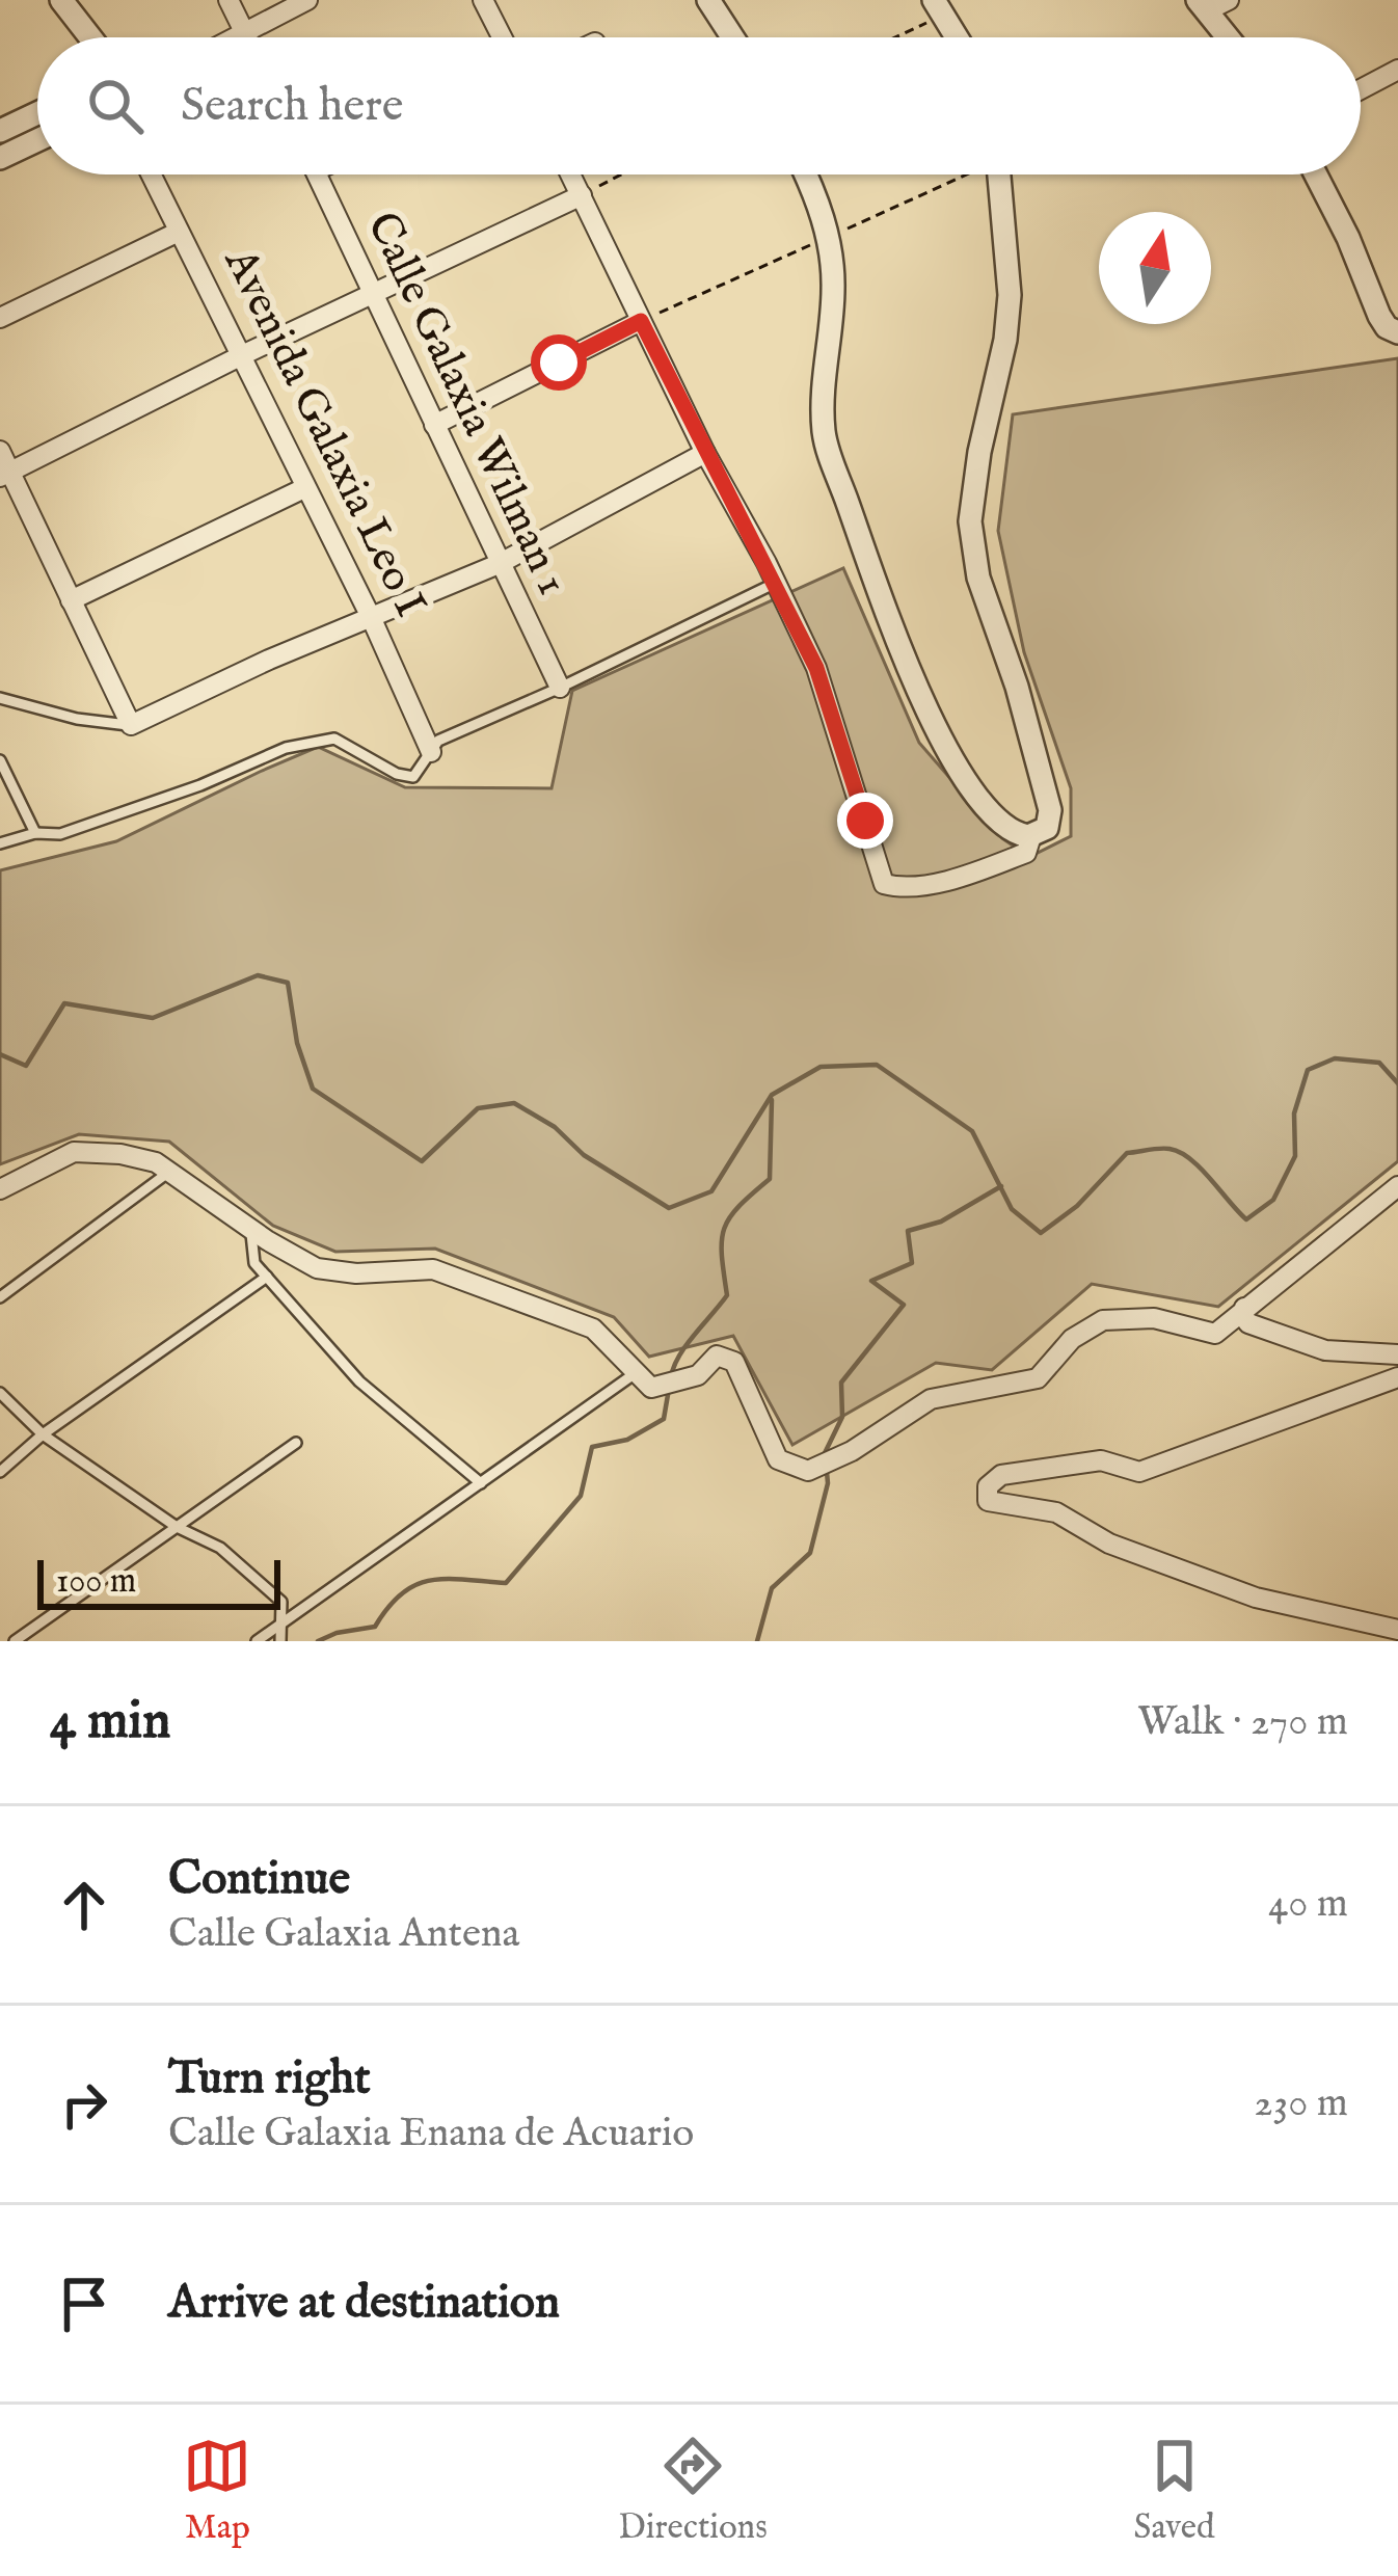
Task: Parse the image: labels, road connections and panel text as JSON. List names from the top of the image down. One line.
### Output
{"streets":{"street":["Calle Galaxia Wilman 1","Avenida Galaxia Leo I"]},"scale_bar":"100 m","north":"top","page":{"search":"Search here","scale":"100 m","heading":["4 min","Walk · 270 m"],"list":[["Continue","Calle Galaxia Antena","40 m"],["Turn right","Calle Galaxia Enana de Acuario","230 m"],"Arrive at destination"],"nav":["Map","Directions","Saved"]}}
